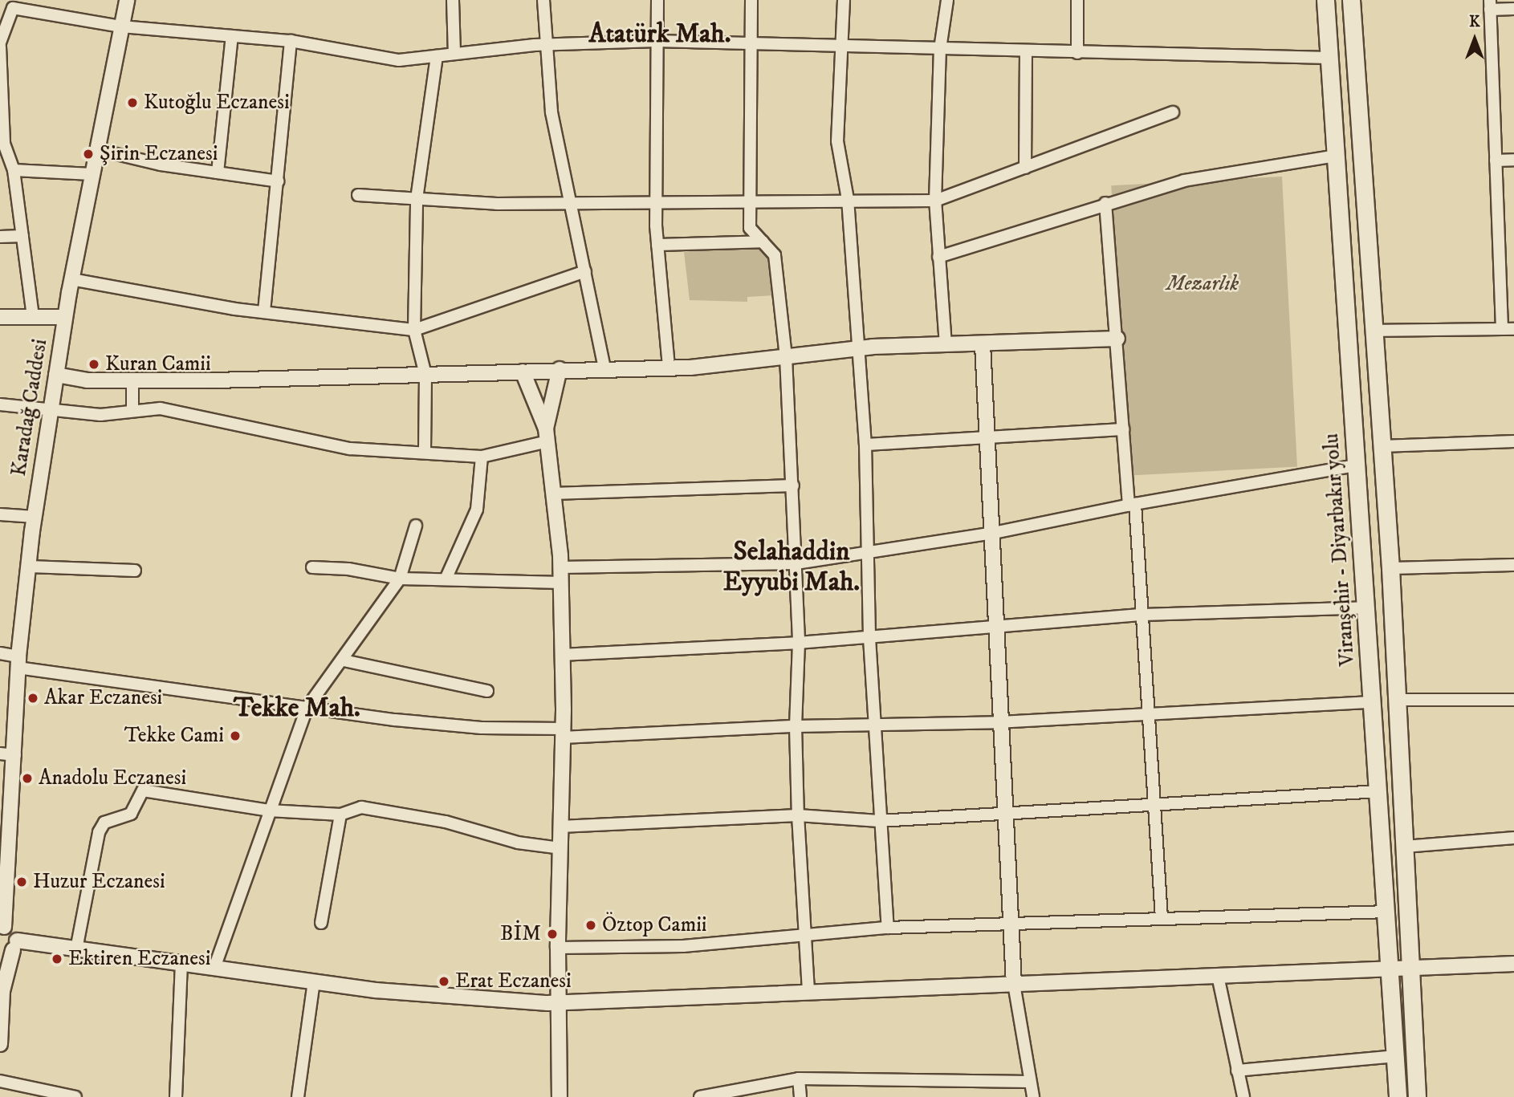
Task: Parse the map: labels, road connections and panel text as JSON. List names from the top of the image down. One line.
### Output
{"streets":{"main road":["Viranşehir - Diyarbakır yolu"],"street":["Karadağ Caddesi"]},"districts":["Atatürk Mah.","Selahaddin Eyyubi Mah.","Tekke Mah."],"parks":["Mezarlık"],"places":["Kutoğlu Eczanesi","Şirin Eczanesi","Kuran Camii","Akar Eczanesi","Tekke Cami","Anadolu Eczanesi","Huzur Eczanesi","Öztop Camii","BİM","Ektiren Eczanesi","Erat Eczanesi"],"north":"top"}
